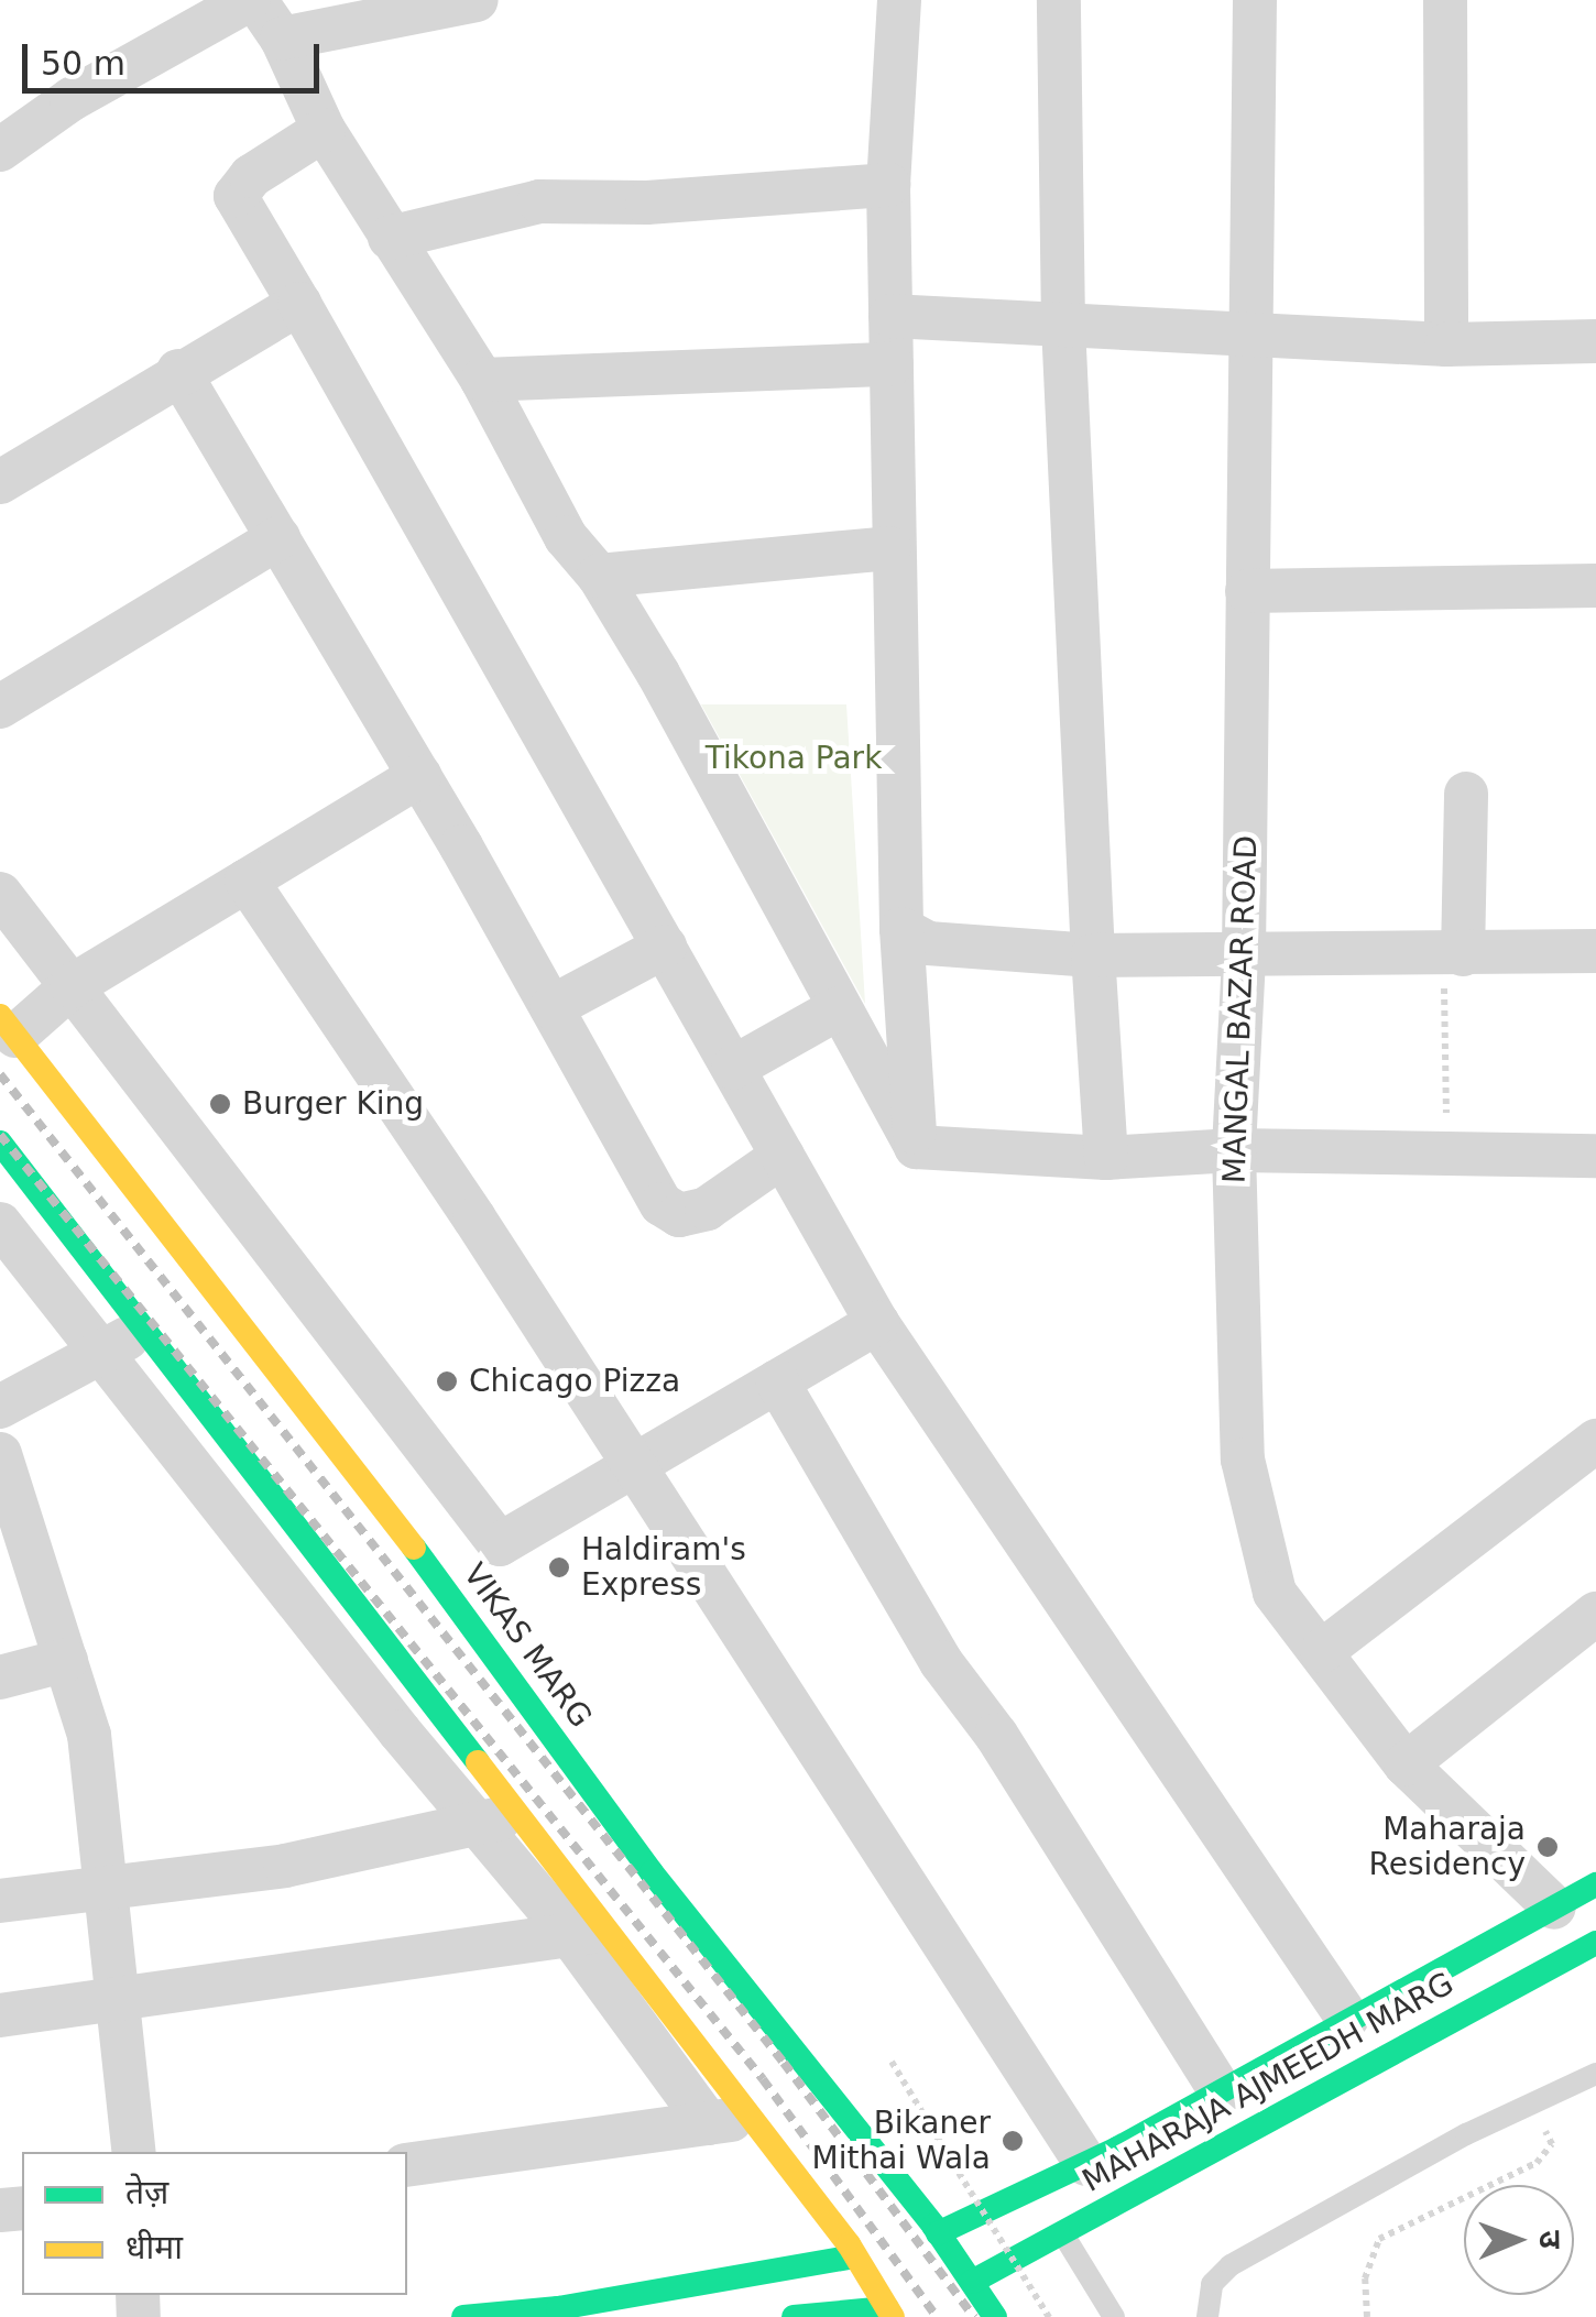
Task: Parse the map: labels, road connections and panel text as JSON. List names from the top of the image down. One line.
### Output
{"streets":{"main road":["VIKAS MARG","MAHARAJA AJMEEDH MARG"],"street":["MANGAL BAZAR ROAD"]},"crossings":[["MANGAL BAZAR ROAD","MAHARAJA AJMEEDH MARG"],["VIKAS MARG","MAHARAJA AJMEEDH MARG"]],"parks":["Tikona Park"],"places":["Burger King","Chicago Pizza","Haldiram's Express","Maharaja Residency","Bikaner Mithai Wala"],"legend":["तेज़","धीमा"],"scale_bar":"50 m","north":"right"}
